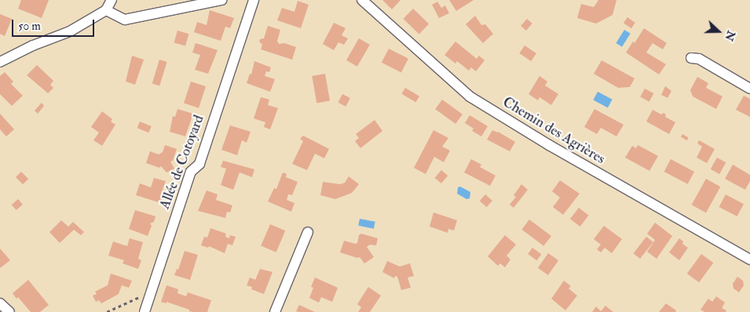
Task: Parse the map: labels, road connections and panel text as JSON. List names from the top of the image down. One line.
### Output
{"streets":{"street":["Chemin des Agrières","Allée de Cotoyard"]},"scale_bar":"50 m","north":"right"}
